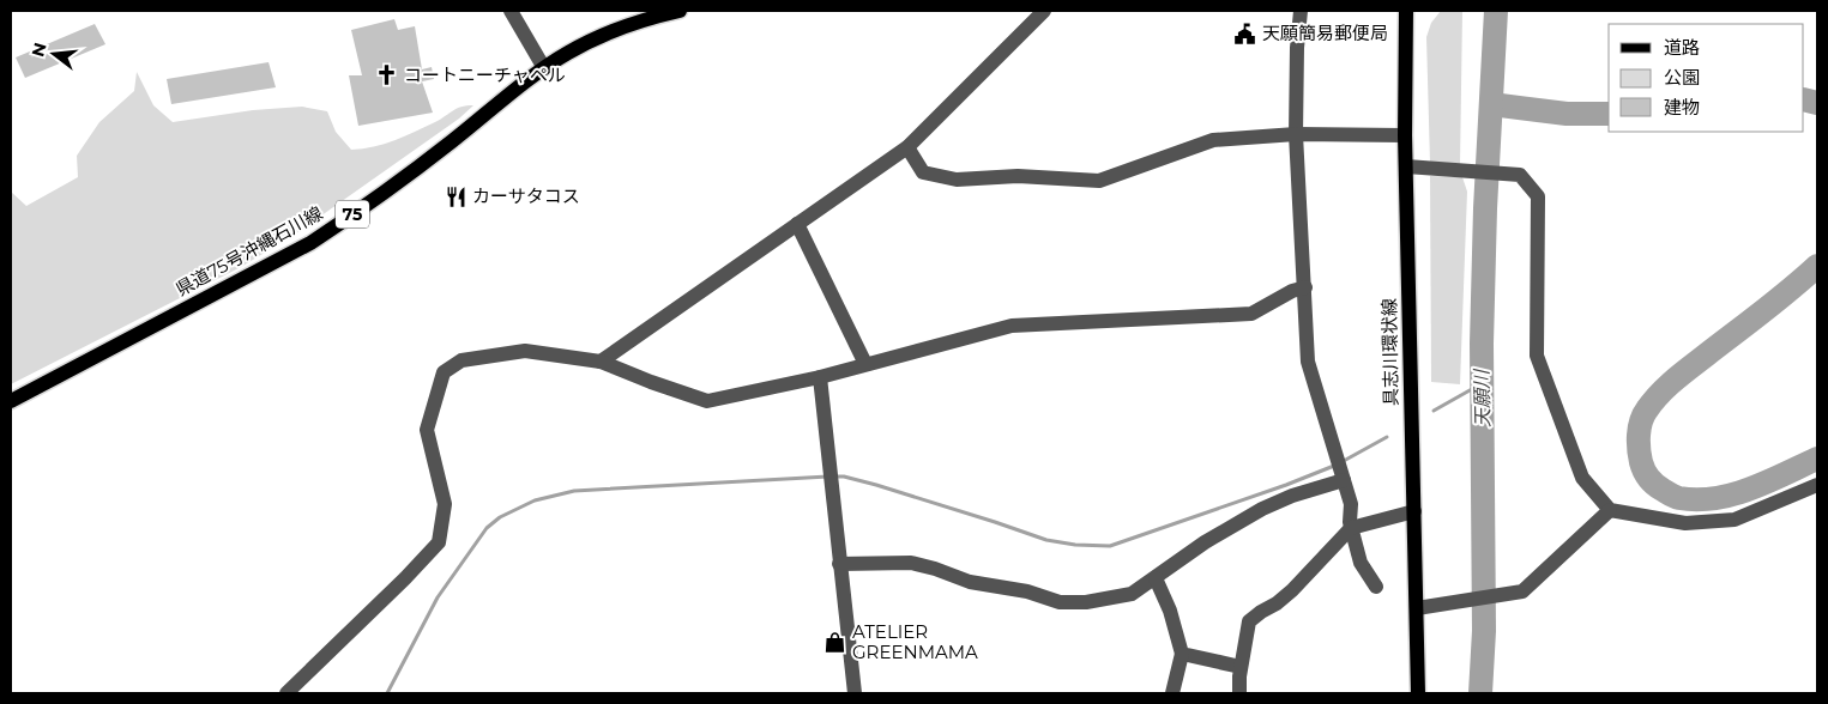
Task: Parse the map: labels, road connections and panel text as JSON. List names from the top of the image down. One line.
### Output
{"streets":{"main road":["75","県道75号沖縄石川線","具志川環状線"]},"water":["天願川"],"places":{"public building":["天願簡易郵便局"],"church":["コートニーチャペル"],"restaurant":["カーサタコス"],"shop":["ATELIER GREENMAMA"]},"legend":["道路","公園","建物"],"north":"left"}
